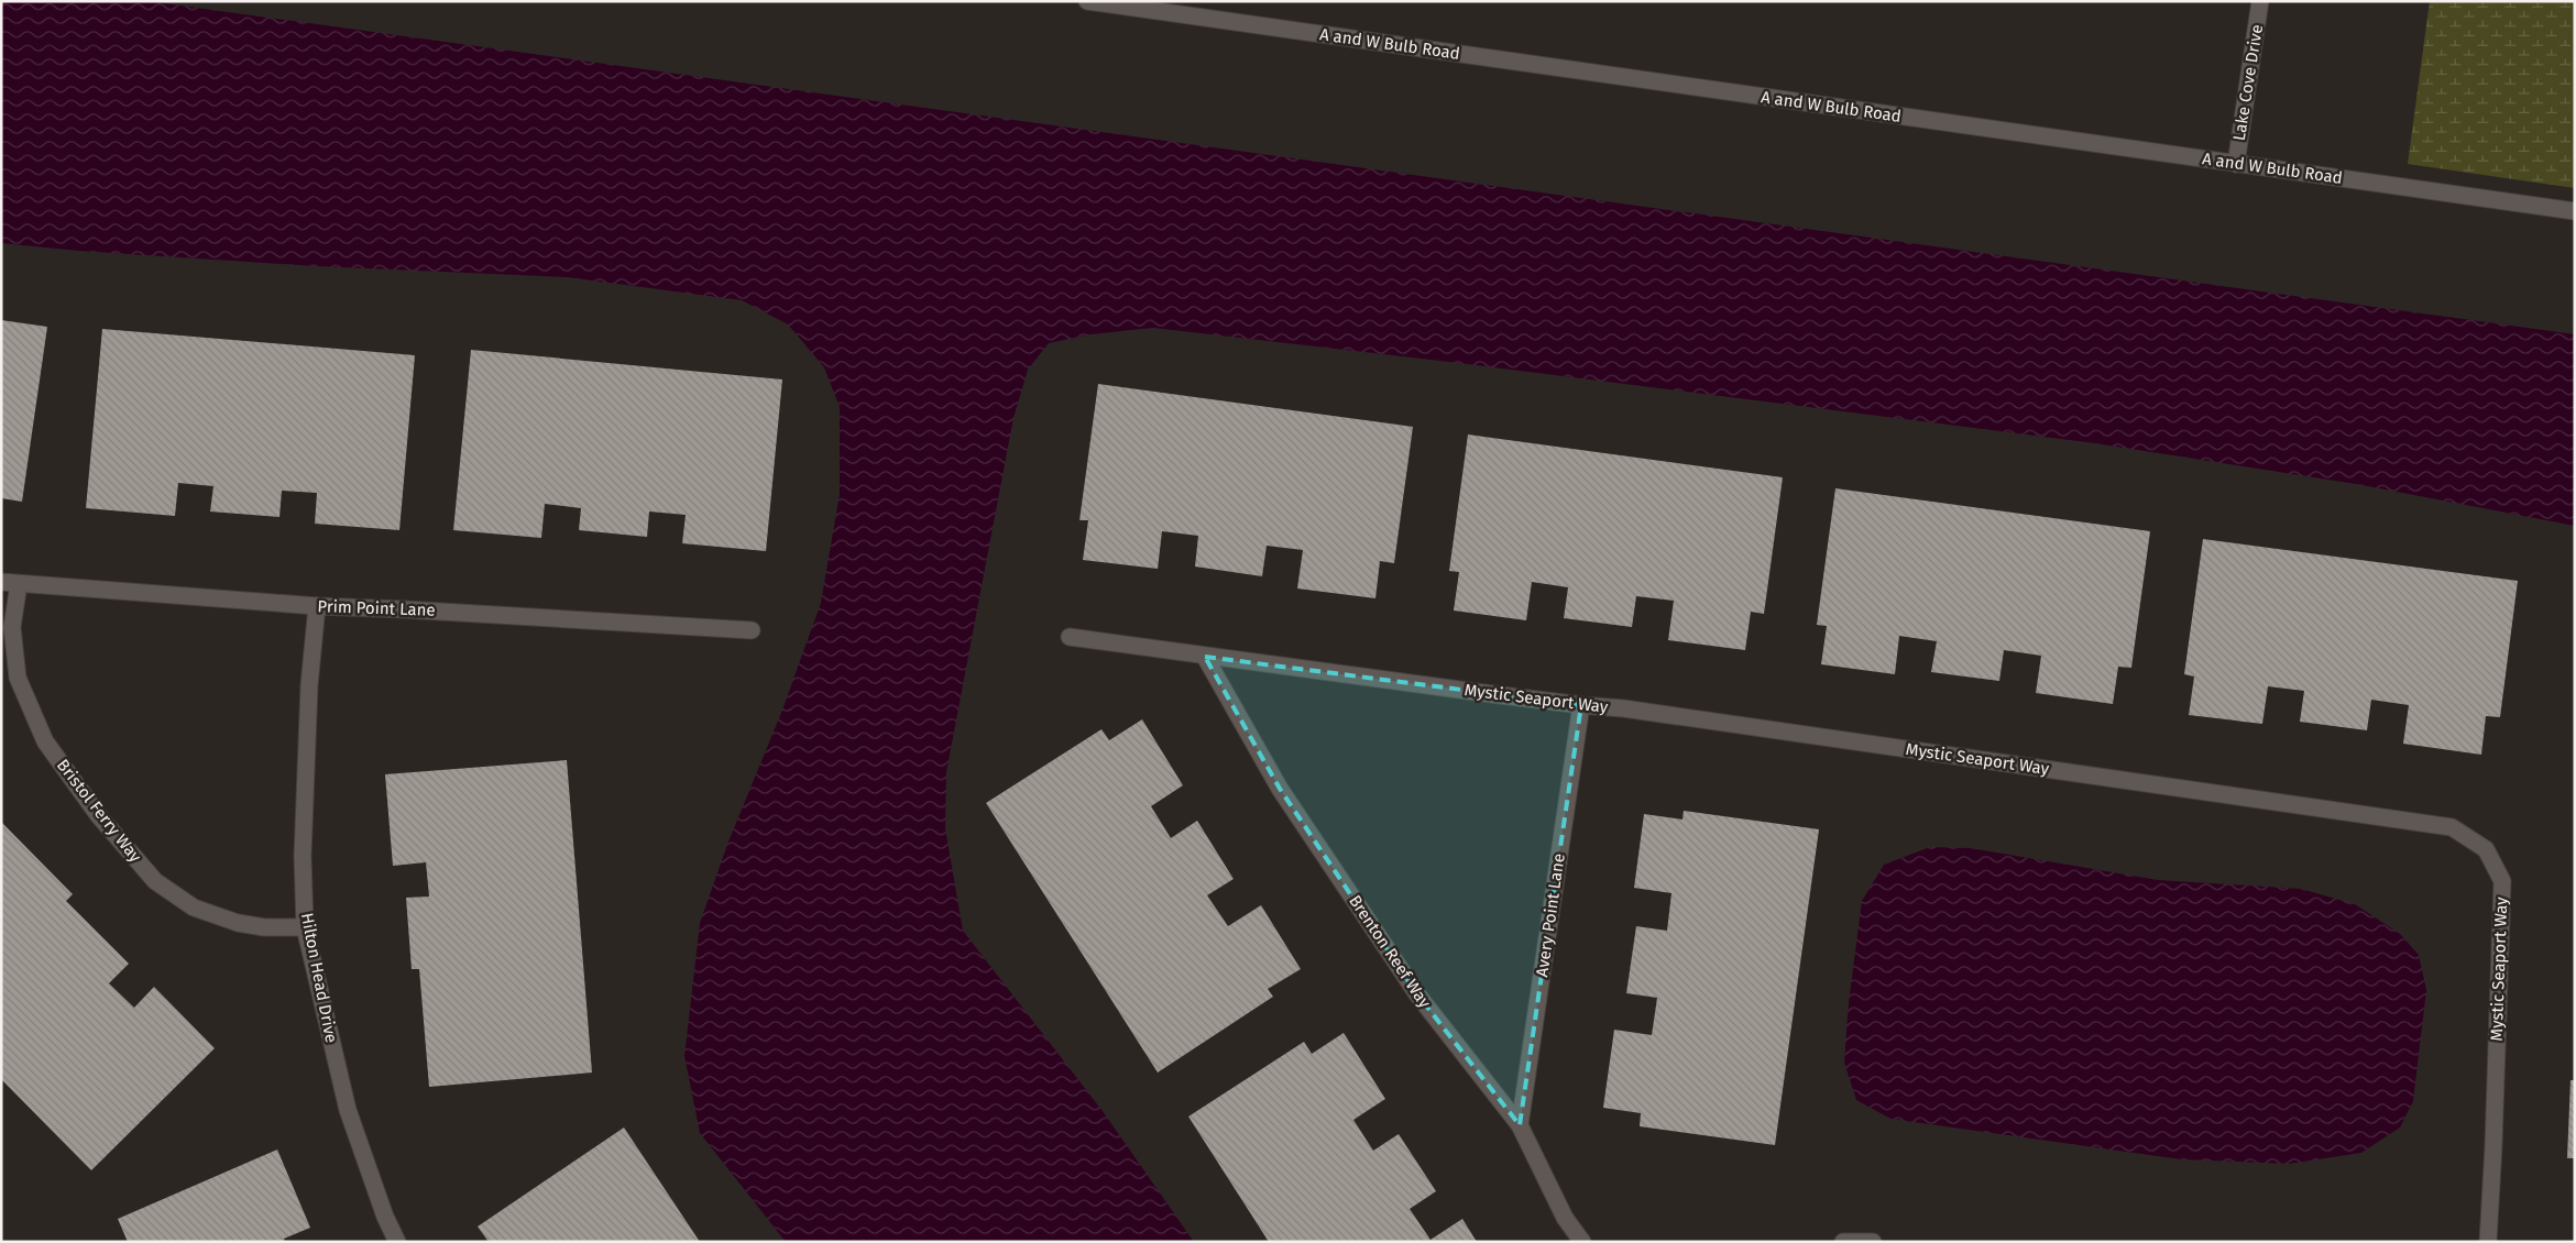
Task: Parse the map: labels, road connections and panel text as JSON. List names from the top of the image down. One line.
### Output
{"streets":{"street":["A and W Bulb Road","Lake Cove Drive","Prim Point Lane","Mystic Seaport Way","Bristol Ferry Way","Avery Point Lane","Brenton Reef Way","Hilton Head Drive"]},"crossings":[["A and W Bulb Road","Lake Cove Drive"],["Prim Point Lane","Bristol Ferry Way"],["Prim Point Lane","Hilton Head Drive"],["Mystic Seaport Way","Avery Point Lane"],["Mystic Seaport Way","Brenton Reef Way"],["Bristol Ferry Way","Hilton Head Drive"],["Avery Point Lane","Brenton Reef Way"]]}
